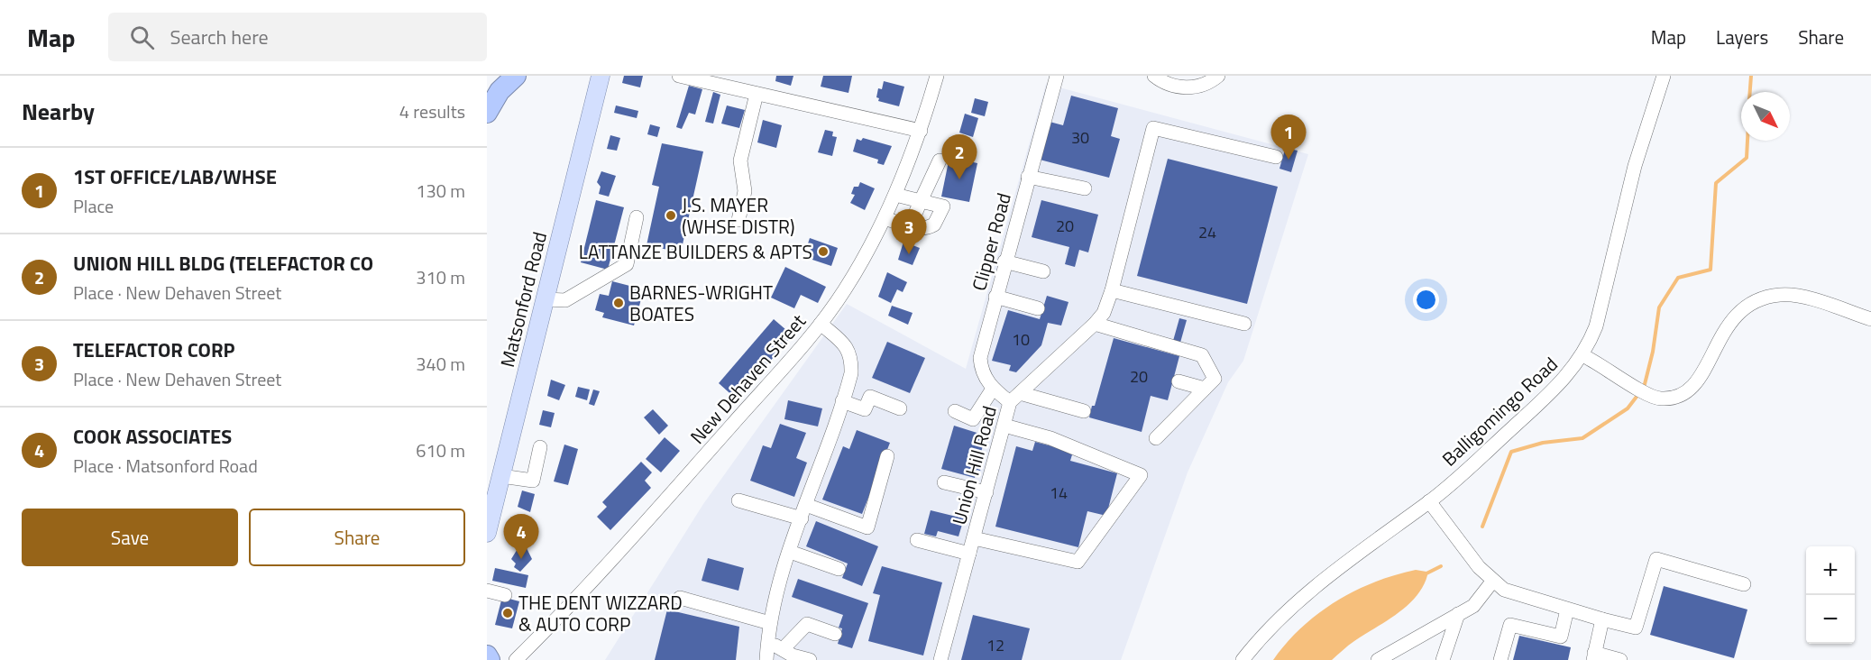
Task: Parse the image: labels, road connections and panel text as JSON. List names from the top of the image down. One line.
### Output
{"streets":{"main road":["Matsonford Road"],"street":["Clipper Road","New Dehaven Street","Balligomingo Road","Union Hill Road"]},"crossings":[["Clipper Road","Union Hill Road"]],"places":["J.S. MAYER (WHSE DISTR)","LATTANZE BUILDERS & APTS","BARNES-WRIGHT BOATES","THE DENT WIZZARD & AUTO CORP"],"house_numbers":["30","20","24","10","20","14","12"],"north":"bottom right","page":{"header":"Map","search":"Search here","nav":["Map","Layers","Share"],"heading":["Nearby","4 results"],"pins":["1","2","3","4"],"list":[{"mark":"1","name":"1ST OFFICE/LAB/WHSE","note":"Place","value":"130 m"},{"mark":"2","name":"UNION HILL BLDG (TELEFACTOR CO","note":"Place · New Dehaven Street","value":"310 m"},{"mark":"3","name":"TELEFACTOR CORP","note":"Place · New Dehaven Street","value":"340 m"},{"mark":"4","name":"COOK ASSOCIATES","note":"Place · Matsonford Road","value":"610 m"}],"buttons":["Save","Share"],"map_buttons":["+","−"]}}
